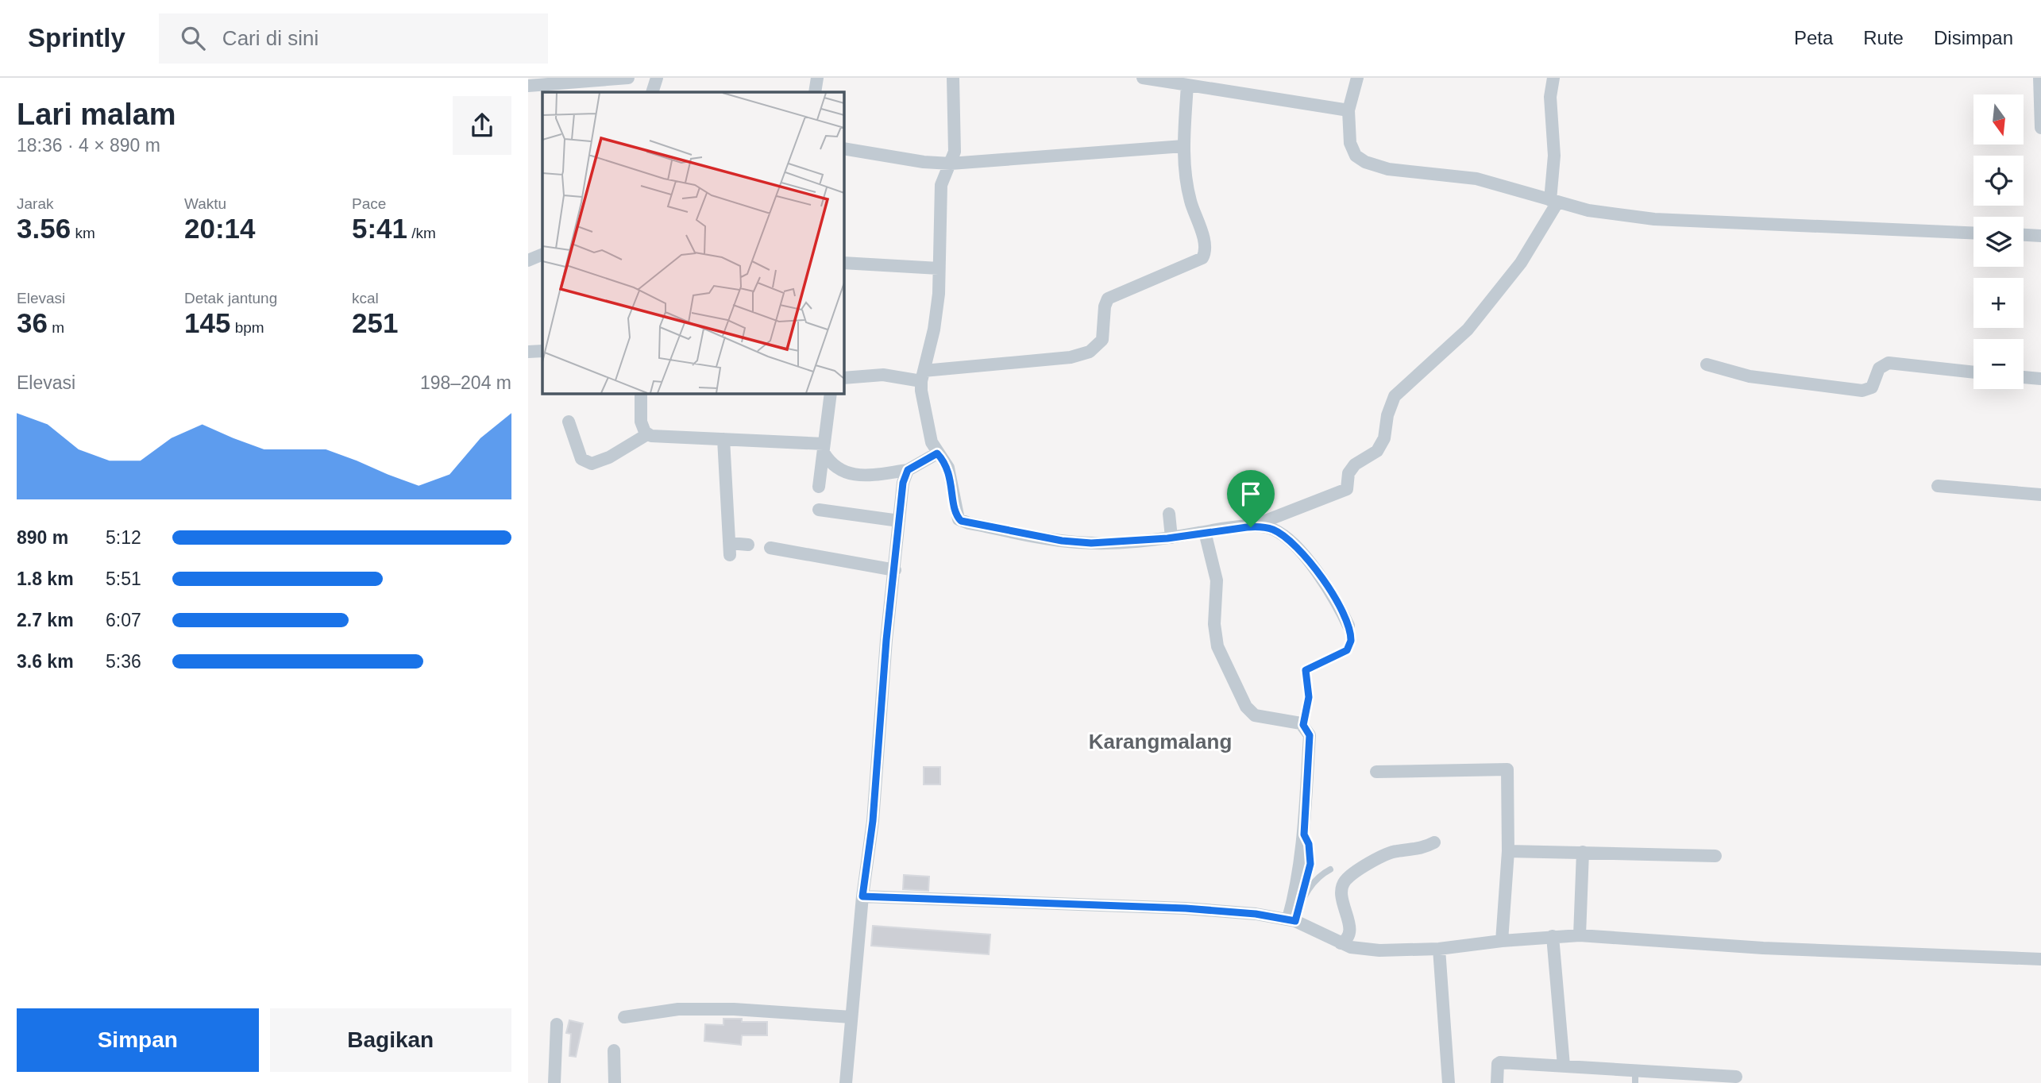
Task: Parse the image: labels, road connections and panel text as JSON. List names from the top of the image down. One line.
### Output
{"districts":["Karangmalang"],"north":"bottom","page":{"header":"Sprintly","search":"Cari di sini","nav":["Peta","Rute","Disimpan"],"heading":["Lari malam","18:36 · 4 × 890 m"],"map_buttons":["+","−"],"stats":[["Jarak","3.56 km"],["Waktu","20:14"],["Pace","5:41 /km"],["Elevasi","36 m"],["Detak jantung","145 bpm"],["kcal","251"]],"chart":["Elevasi","198–204 m"],"list":[{"name":"890 m","note":"5:12"},{"name":"1.8 km","note":"5:51"},{"name":"2.7 km","note":"6:07"},{"name":"3.6 km","note":"5:36"}],"buttons":["Simpan","Bagikan"]}}
